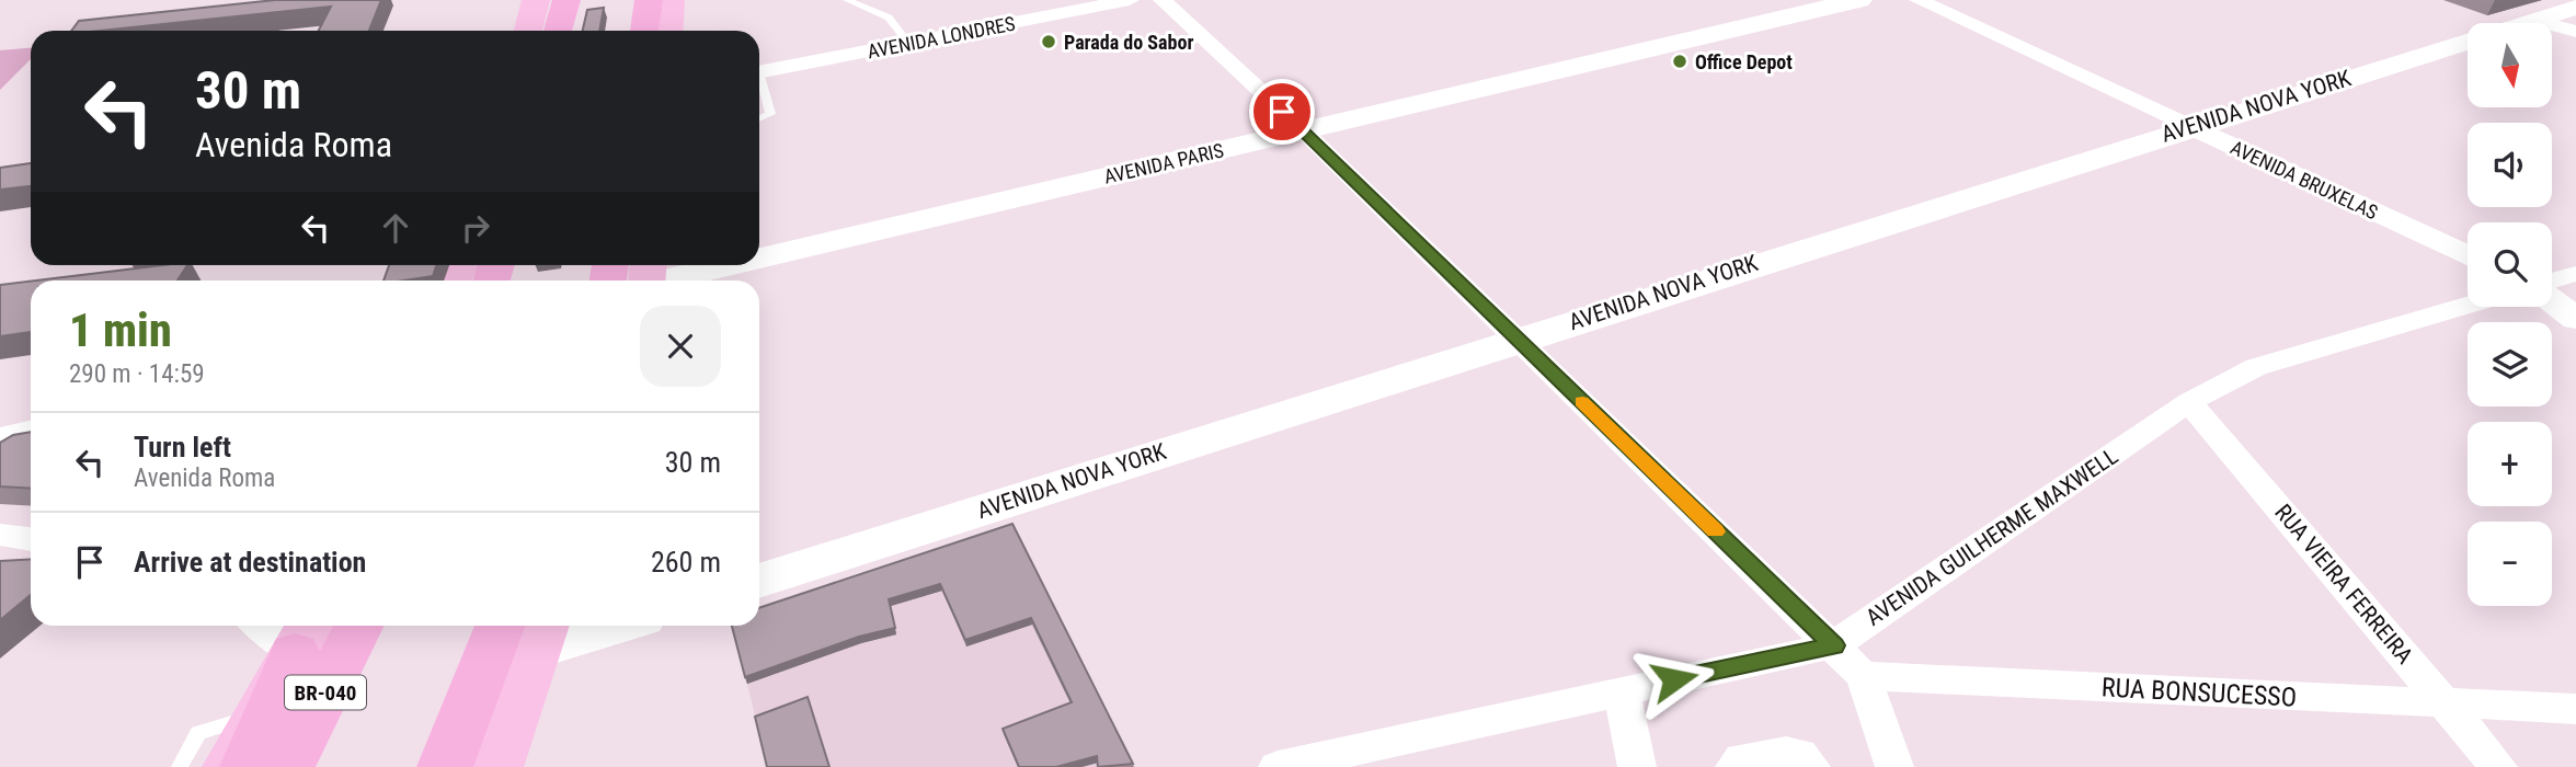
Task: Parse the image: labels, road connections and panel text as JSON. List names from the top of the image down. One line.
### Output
{"streets":{"highway":["BR-040"],"main road":["AVENIDA NOVA YORK","AVENIDA PARIS"],"street":["AVENIDA LONDRES","AVENIDA BRUXELAS","AVENIDA GUILHERME MAXWELL","RUA VIEIRA FERREIRA","RUA BONSUCESSO"]},"crossings":[["AVENIDA NOVA YORK","AVENIDA BRUXELAS"],["AVENIDA GUILHERME MAXWELL","RUA VIEIRA FERREIRA"],["RUA VIEIRA FERREIRA","RUA BONSUCESSO"]],"places":["Parada do Sabor","Office Depot"],"north":"bottom","page":{"map_buttons":["+","−"],"turn":["30 m","Avenida Roma"],"heading":["1 min","290 m · 14:59"],"list":[{"name":"Turn left","note":"Avenida Roma","value":"30 m"},{"name":"Arrive at destination","value":"260 m"}]}}
